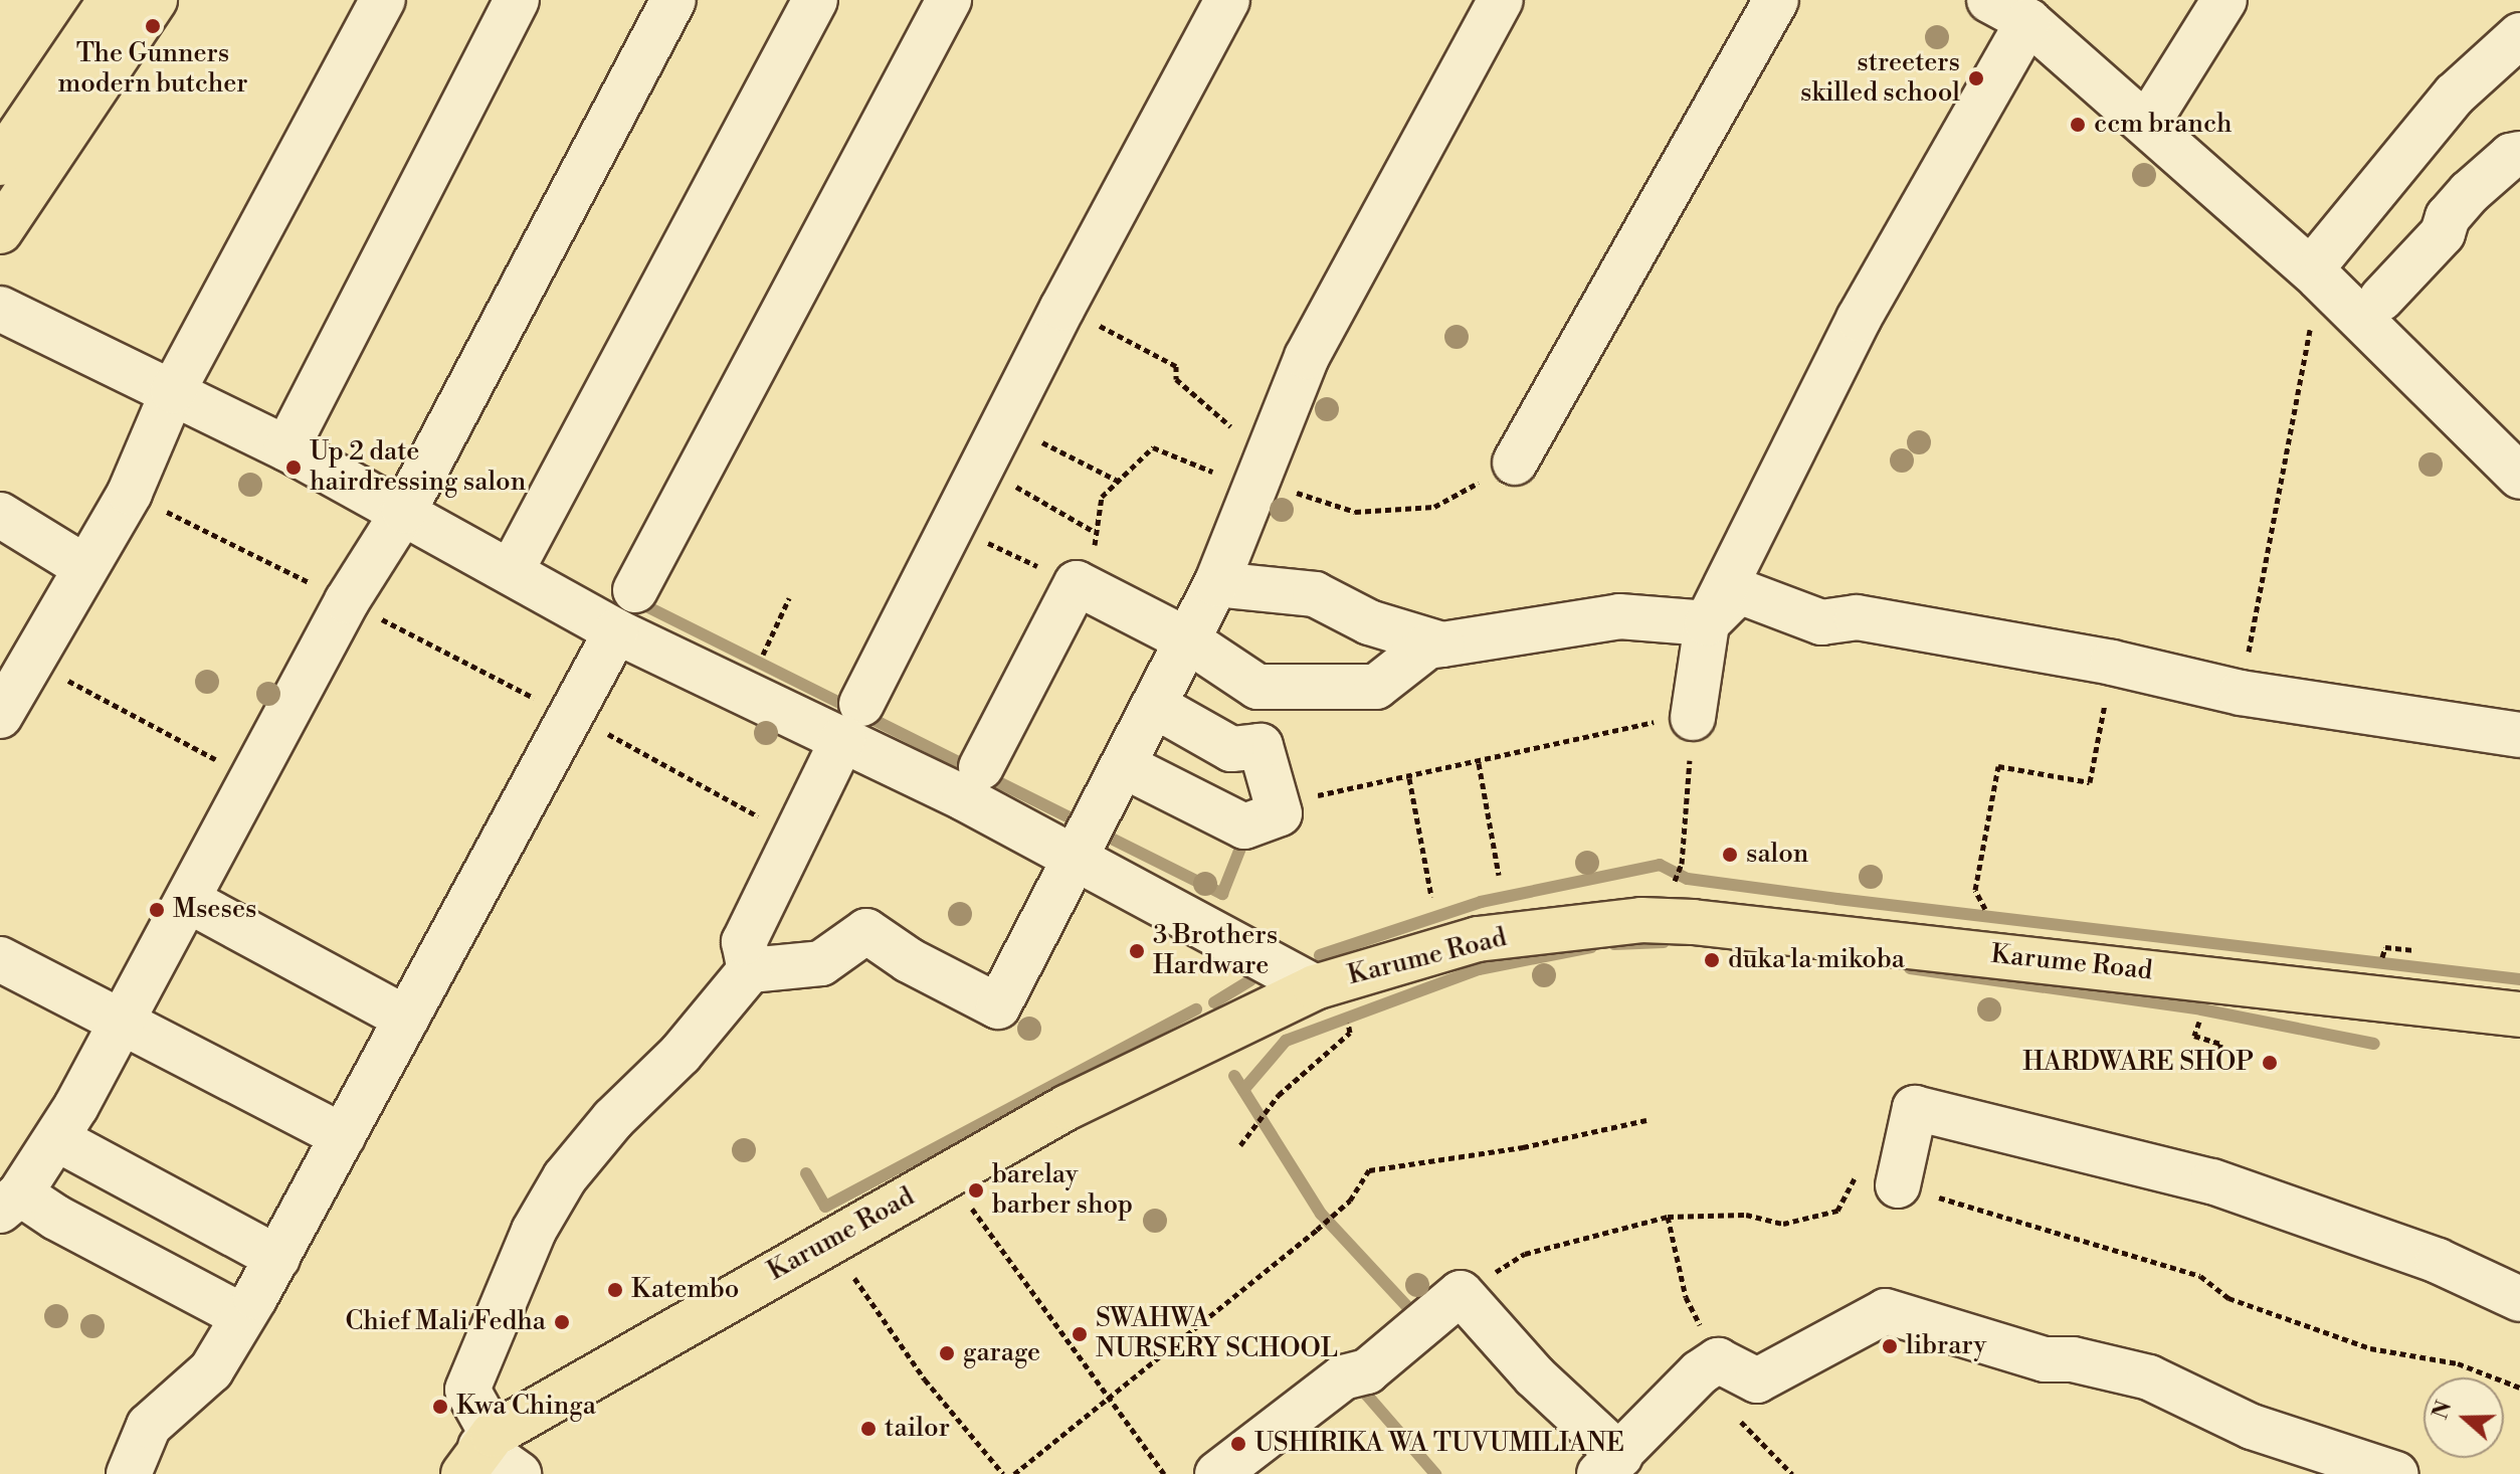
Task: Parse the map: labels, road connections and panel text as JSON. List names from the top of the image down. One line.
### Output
{"streets":{"main road":["Karume Road"]},"places":["The Gunners modern butcher","streeters skilled school","ccm branch","Up 2 date hairdressing salon","salon","Mseses","3 Brothers Hardware","duka la mikoba","HARDWARE SHOP","barelay barber shop","Katembo","Chief Mali Fedha","SWAHWA NURSERY SCHOOL","library","garage","Kwa Chinga","tailor","USHIRIKA WA TUVUMILIANE"],"north":"left"}
